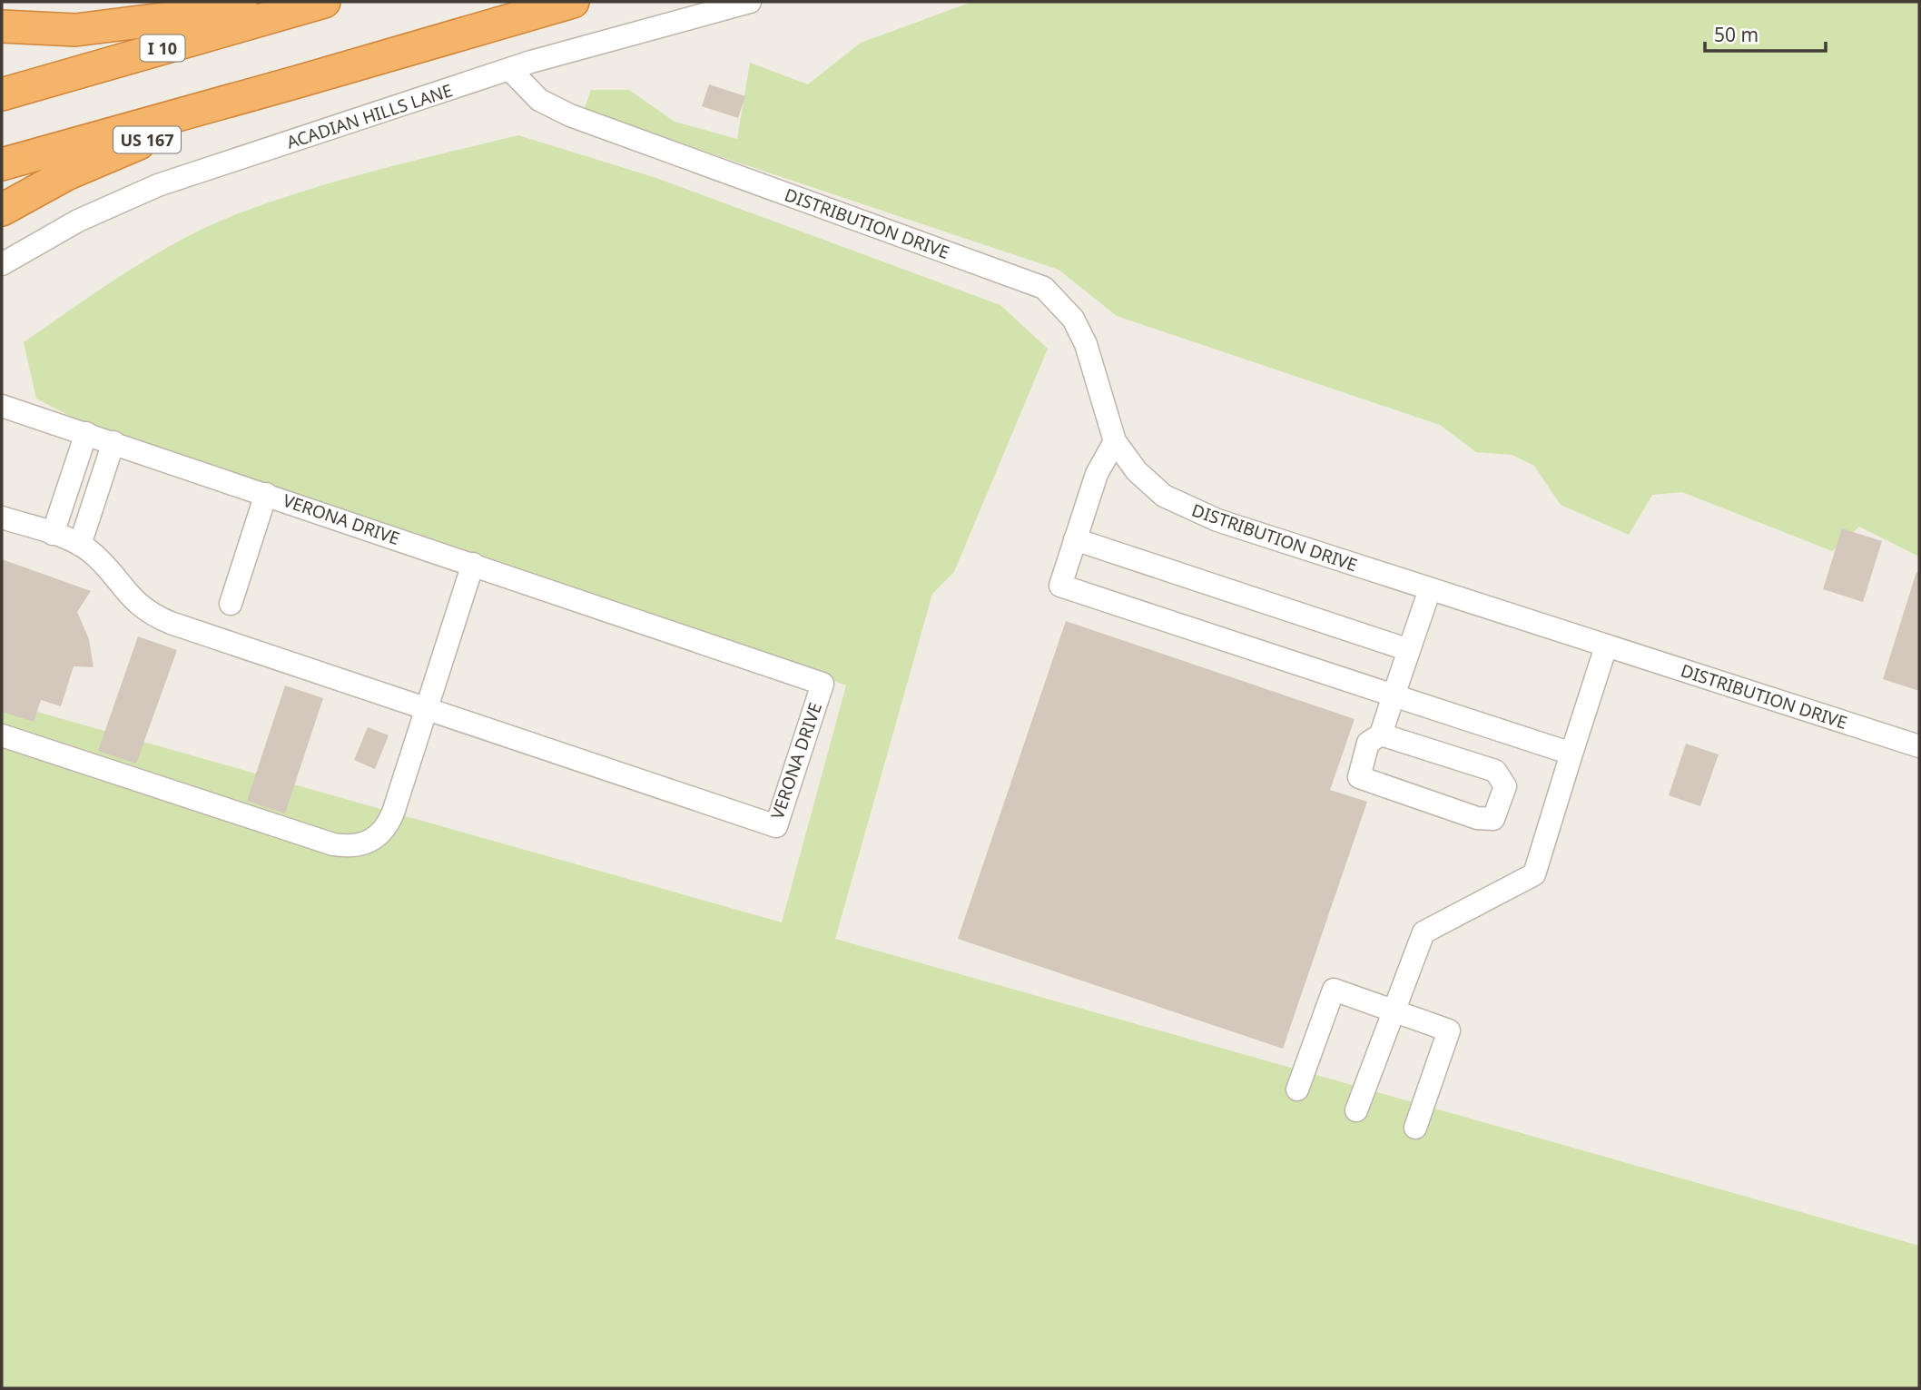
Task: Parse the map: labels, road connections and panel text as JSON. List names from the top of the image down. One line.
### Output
{"streets":{"highway":["I 10","US 167"],"street":["ACADIAN HILLS LANE","DISTRIBUTION DRIVE","VERONA DRIVE"]},"crossings":[["ACADIAN HILLS LANE","DISTRIBUTION DRIVE"]],"scale_bar":"50 m"}
